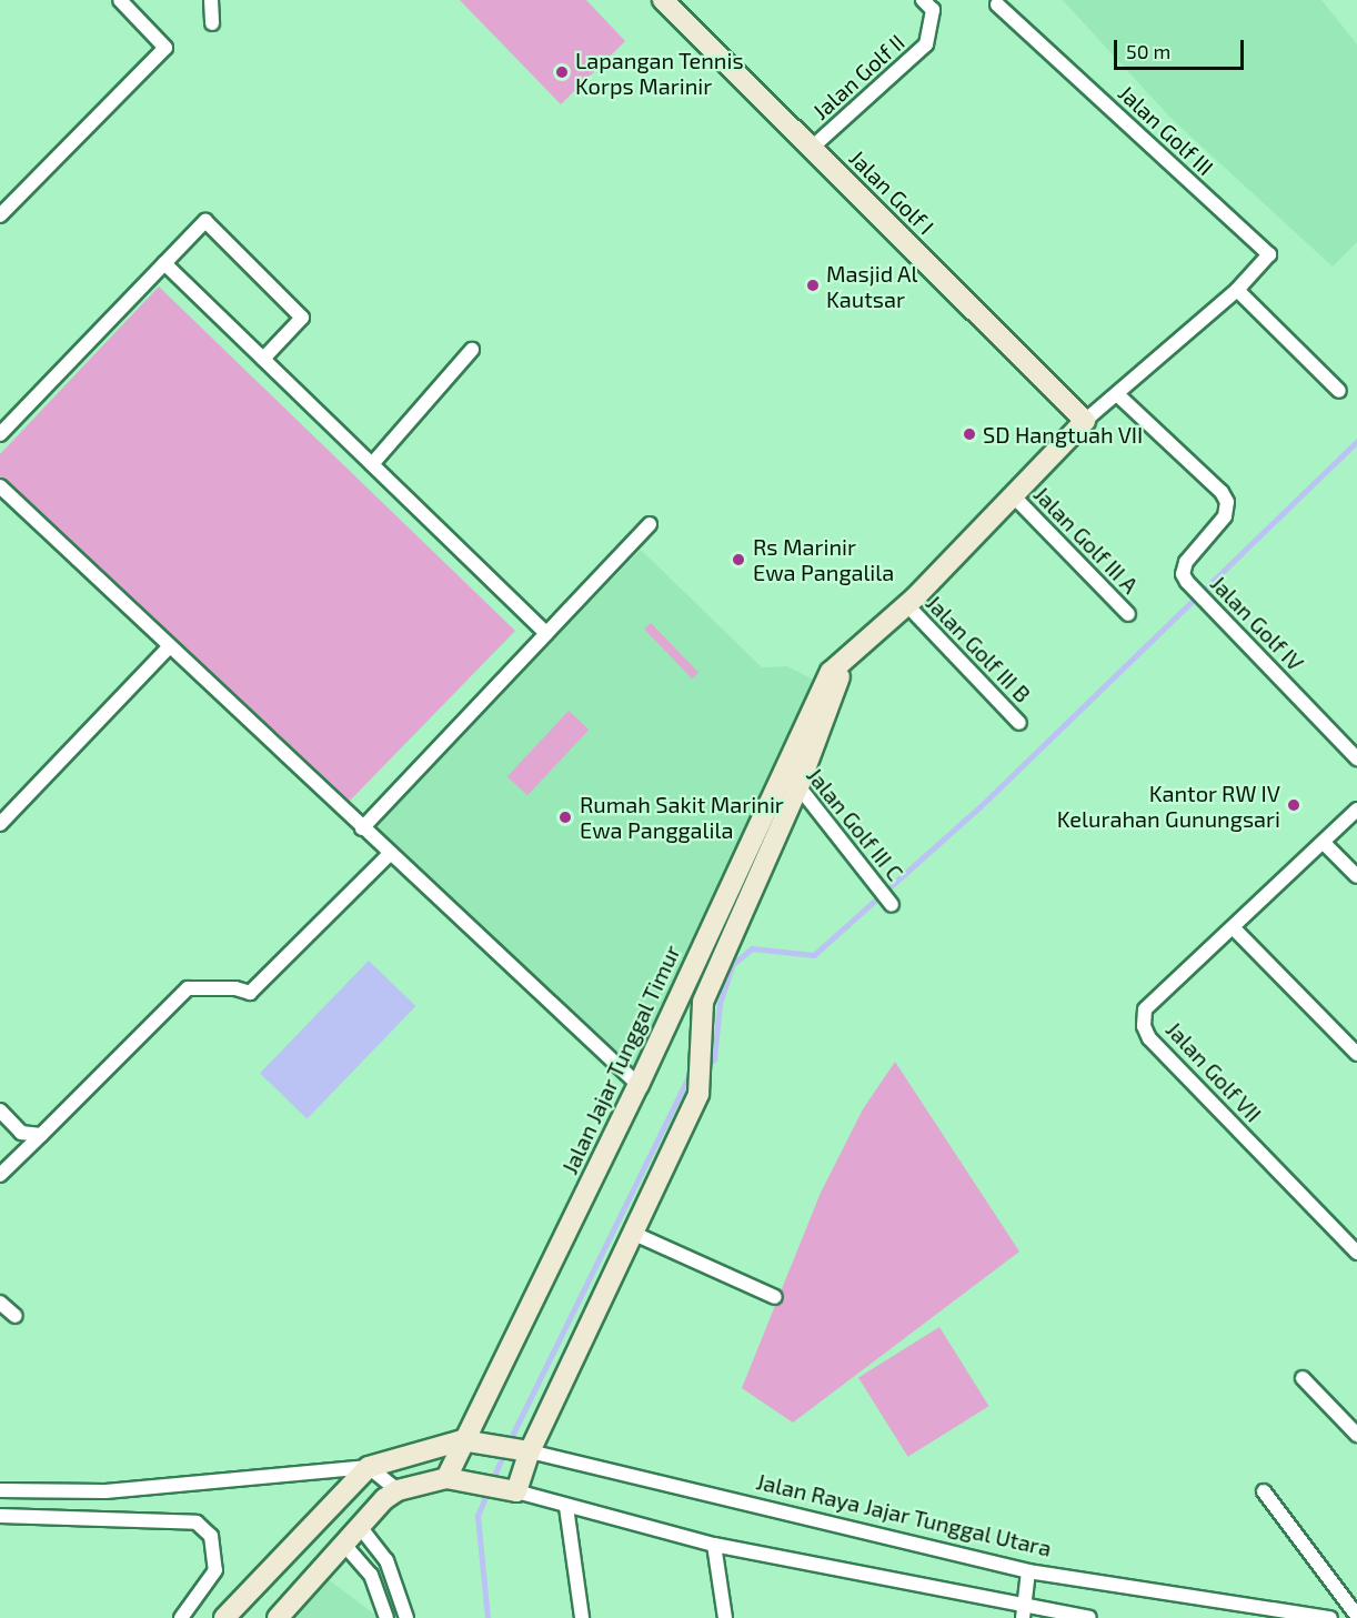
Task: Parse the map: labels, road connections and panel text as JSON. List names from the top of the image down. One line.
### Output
{"streets":{"main road":["Jalan Golf I","Jalan Jajar Tunggal Timur","Jalan Raya Jajar Tunggal Utara"],"street":["Jalan Golf II","Jalan Golf III","Jalan Golf III A","Jalan Golf IV","Jalan Golf III B","Jalan Golf III C","Jalan Golf VII"]},"crossings":[["Jalan Golf II","Jalan Golf I"],["Jalan Golf III","Jalan Golf I"],["Jalan Golf III","Jalan Golf IV"],["Jalan Golf III","Jalan Jajar Tunggal Timur"],["Jalan Golf I","Jalan Jajar Tunggal Timur"],["Jalan Golf III A","Jalan Jajar Tunggal Timur"],["Jalan Golf III B","Jalan Jajar Tunggal Timur"],["Jalan Golf III C","Jalan Jajar Tunggal Timur"],["Jalan Jajar Tunggal Timur","Jalan Raya Jajar Tunggal Utara"]],"places":["Lapangan Tennis Korps Marinir","Masjid Al Kautsar","SD Hangtuah VII","Rs Marinir Ewa Pangalila","Kantor RW IV Kelurahan Gunungsari","Rumah Sakit Marinir Ewa Panggalila"],"scale_bar":"50 m"}
